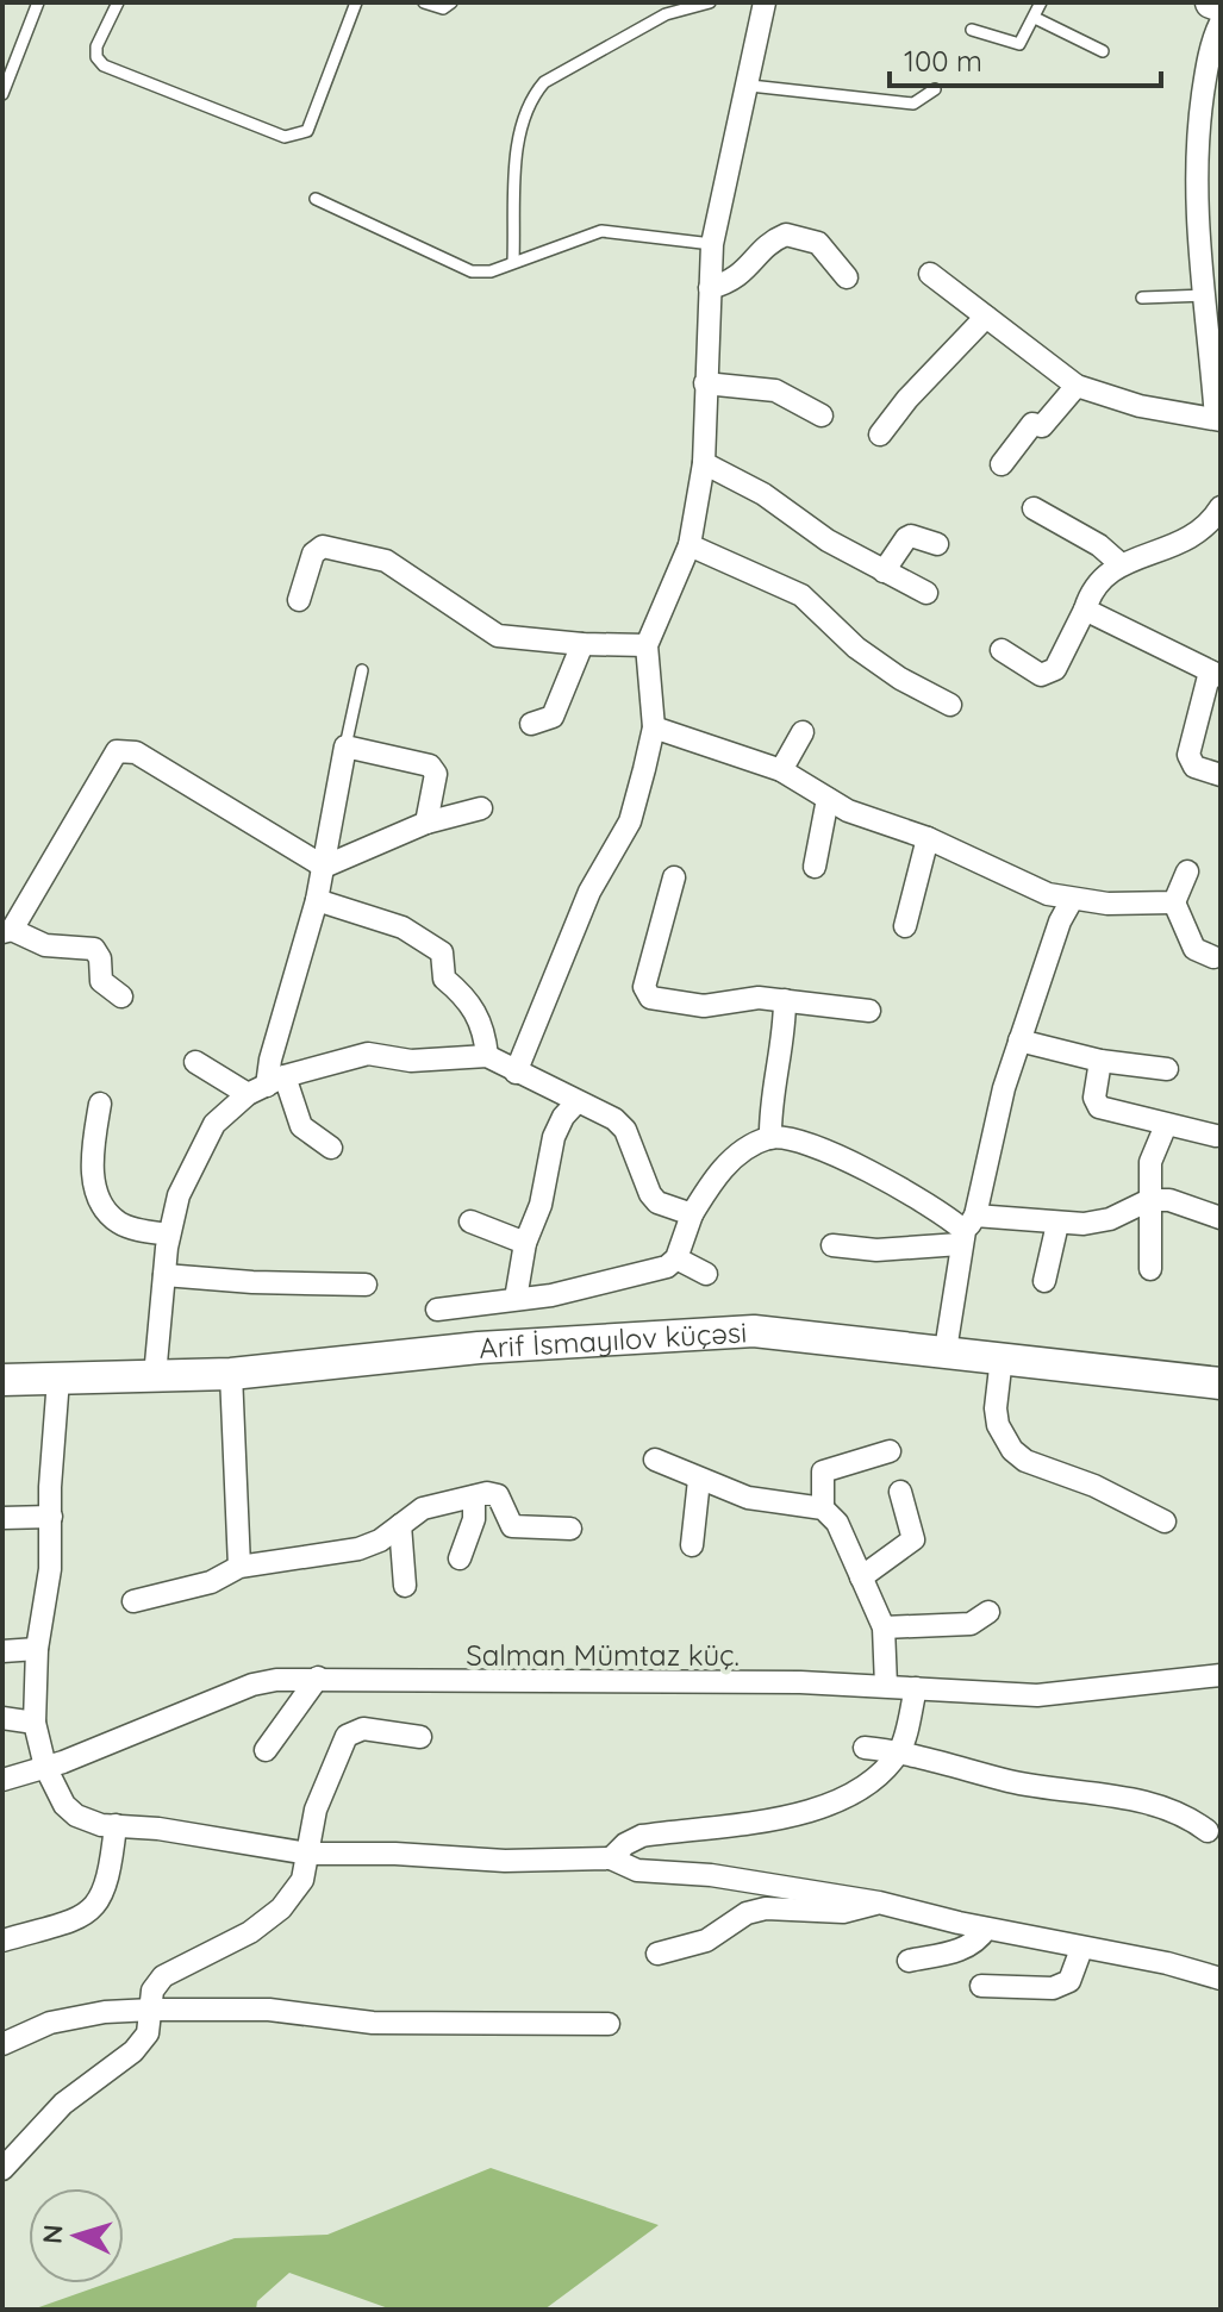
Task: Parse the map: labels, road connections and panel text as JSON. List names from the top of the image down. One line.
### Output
{"streets":{"street":["Arif İsmayılov küçəsi","Salman Mümtaz küç."]},"scale_bar":"100 m","north":"left"}
